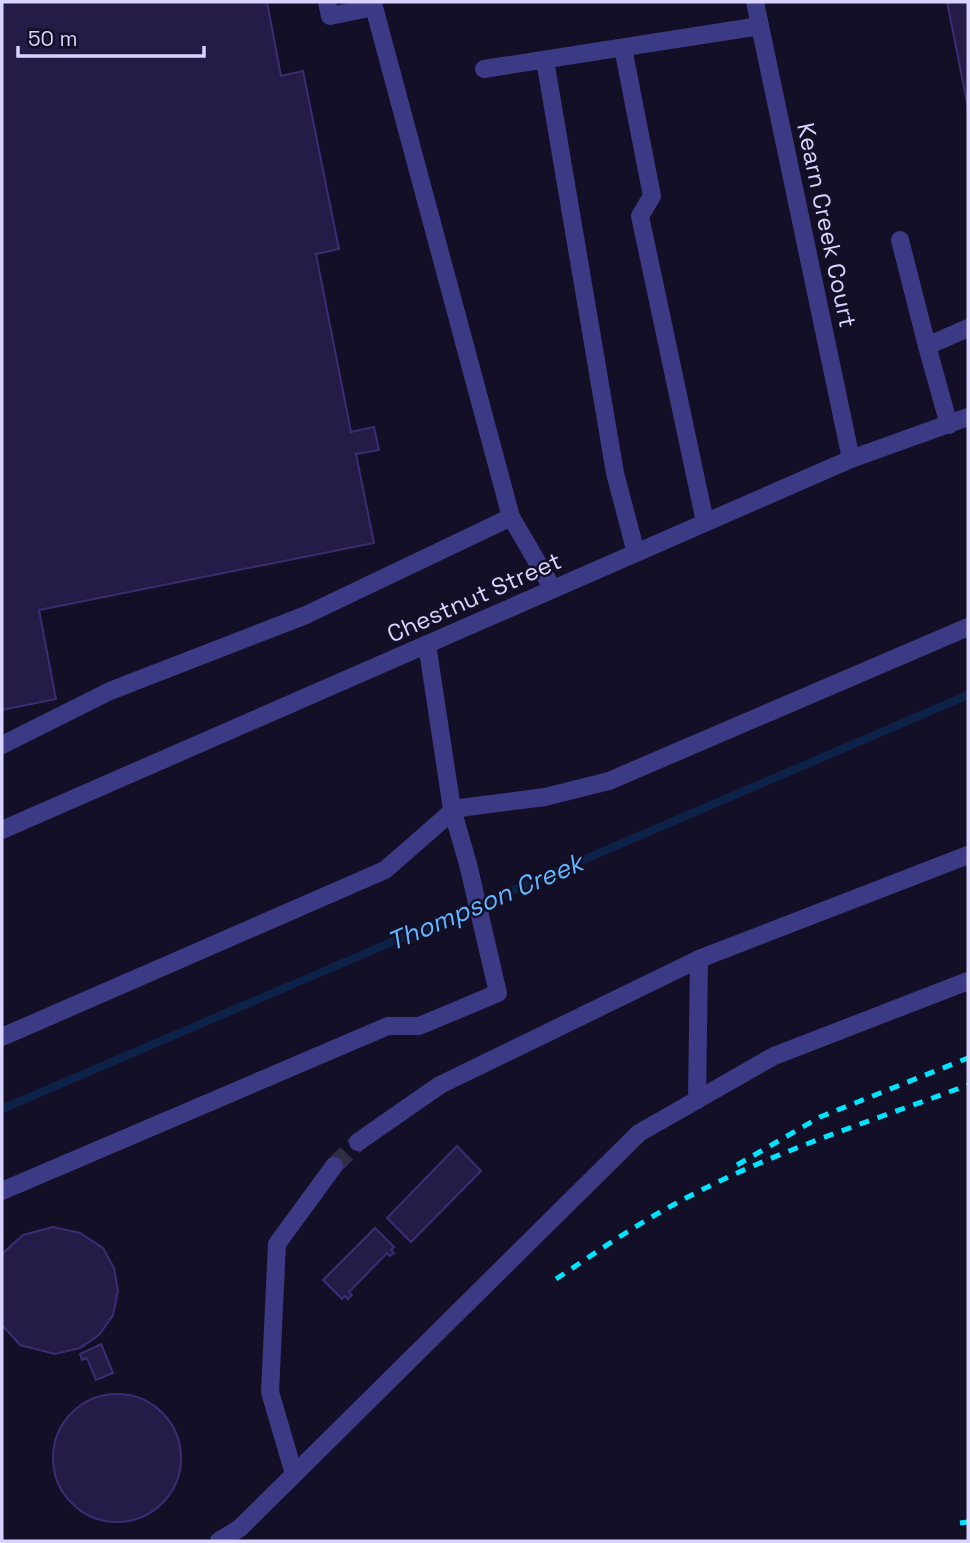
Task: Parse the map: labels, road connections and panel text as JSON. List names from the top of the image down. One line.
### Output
{"streets":{"street":["Kearn Creek Court","Chestnut Street"]},"crossings":[["Kearn Creek Court","Chestnut Street"]],"water":["Thompson Creek"],"scale_bar":"50 m"}
